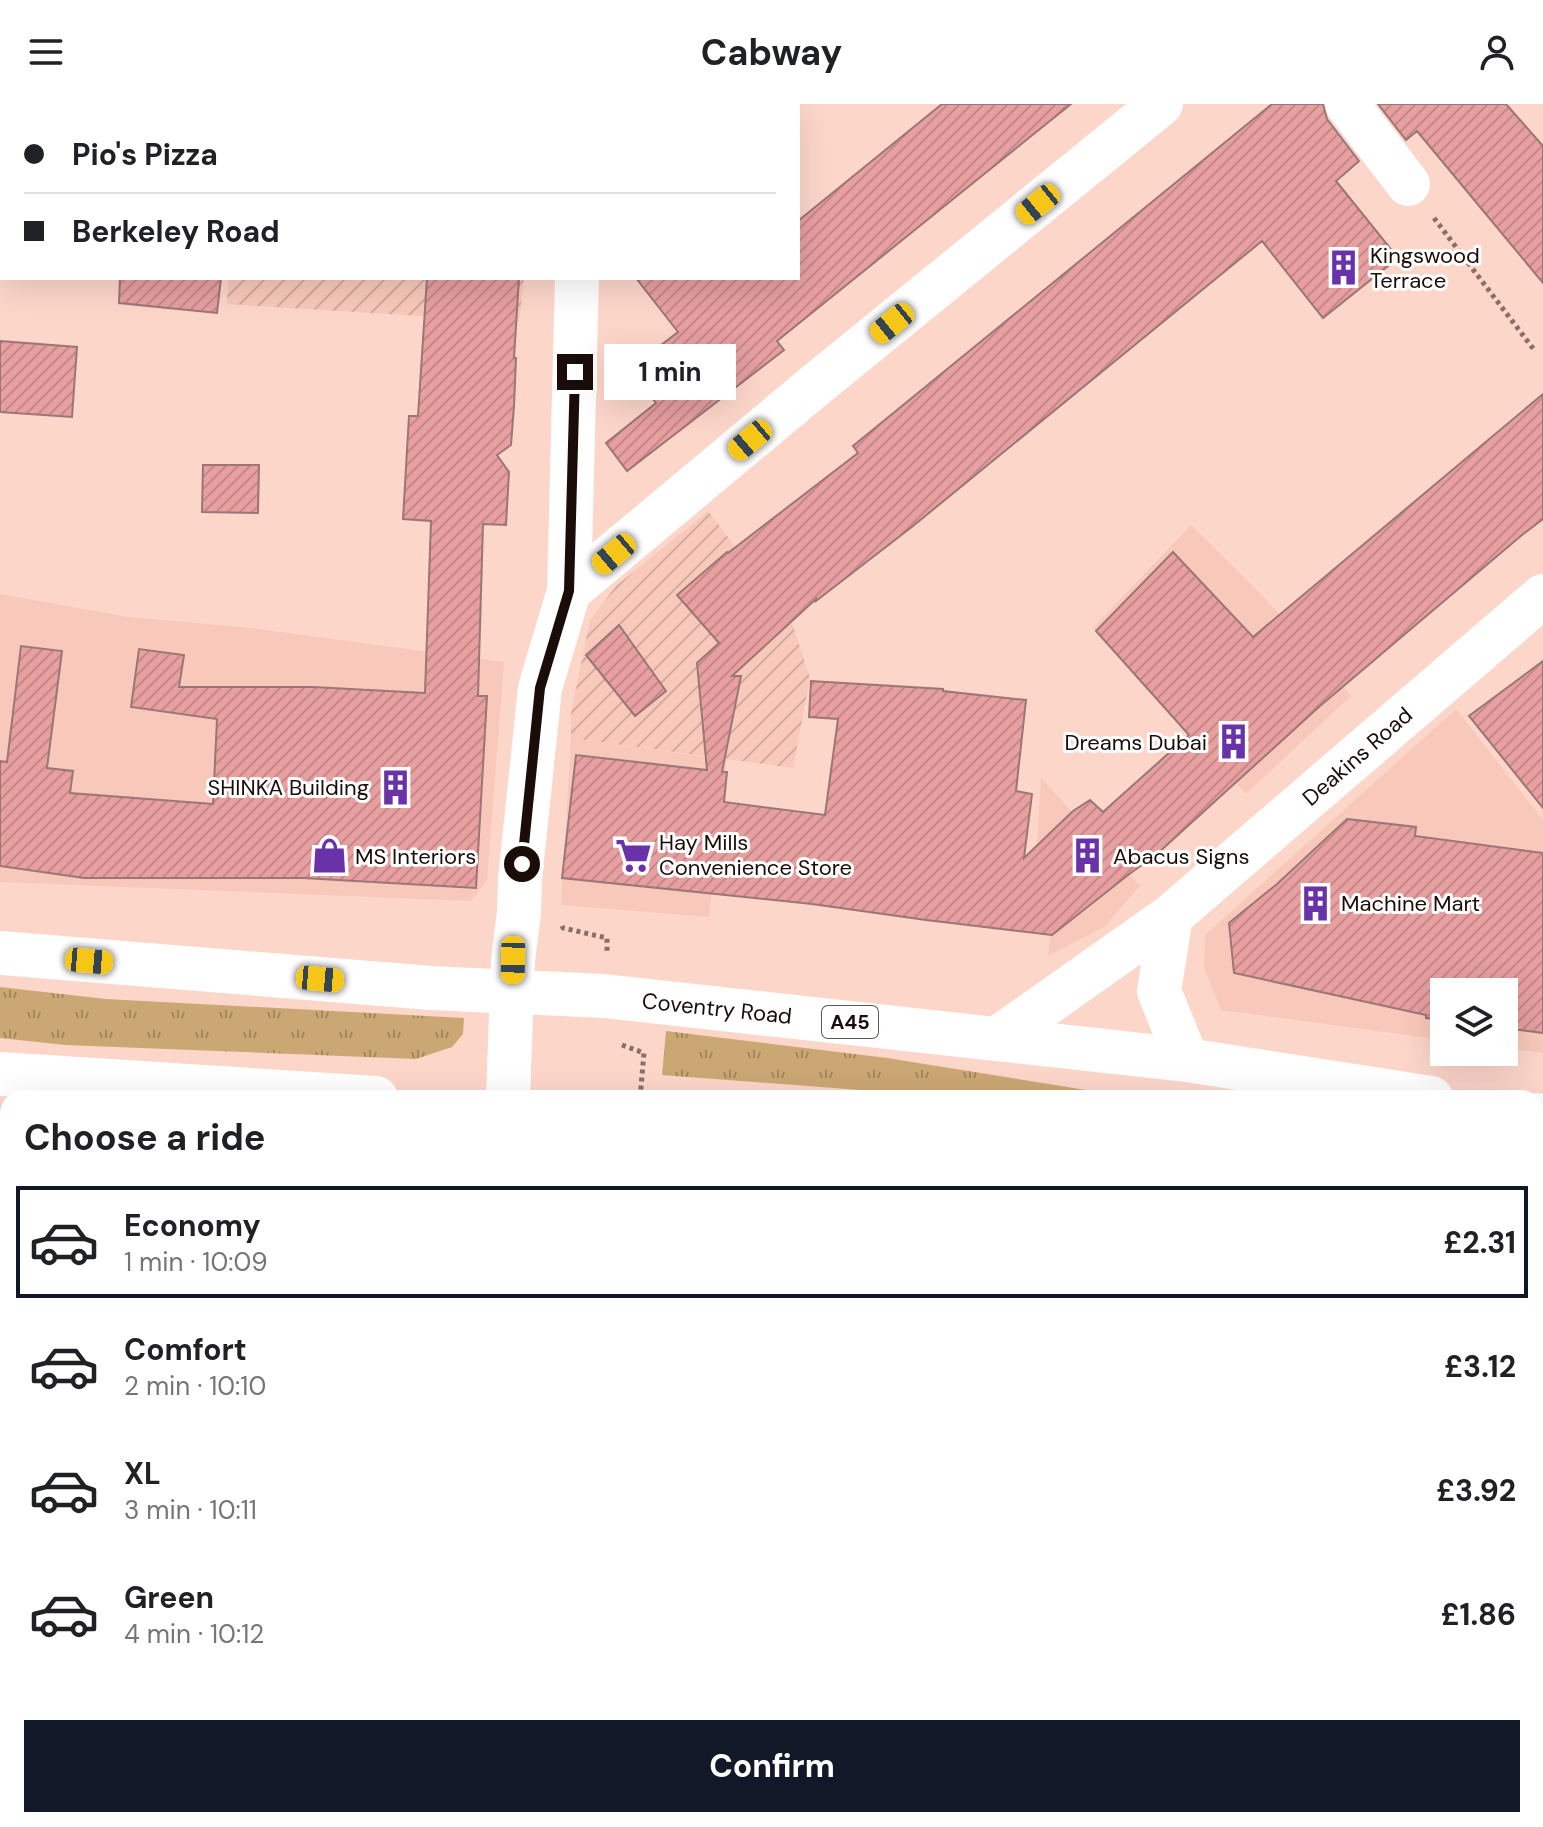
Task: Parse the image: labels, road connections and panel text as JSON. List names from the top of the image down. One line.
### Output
{"streets":{"main road":["Deakins Road","Coventry Road","A45"]},"crossings":[["Deakins Road","Coventry Road"]],"places":{"building":["Kingswood Terrace","Dreams Dubai","SHINKA Building","Abacus Signs","Machine Mart"],"supermarket":["Hay Mills Convenience Store"],"shop":["MS Interiors"]},"page":{"header":"Cabway","banner":["Pio's Pizza","Berkeley Road"],"bubble":"1 min","heading":"Choose a ride","list":[{"name":"Economy","note":"1 min · 10:09","value":"£2.31"},{"name":"Comfort","note":"2 min · 10:10","value":"£3.12"},{"name":"XL","note":"3 min · 10:11","value":"£3.92"},{"name":"Green","note":"4 min · 10:12","value":"£1.86"}],"buttons":"Confirm"}}
